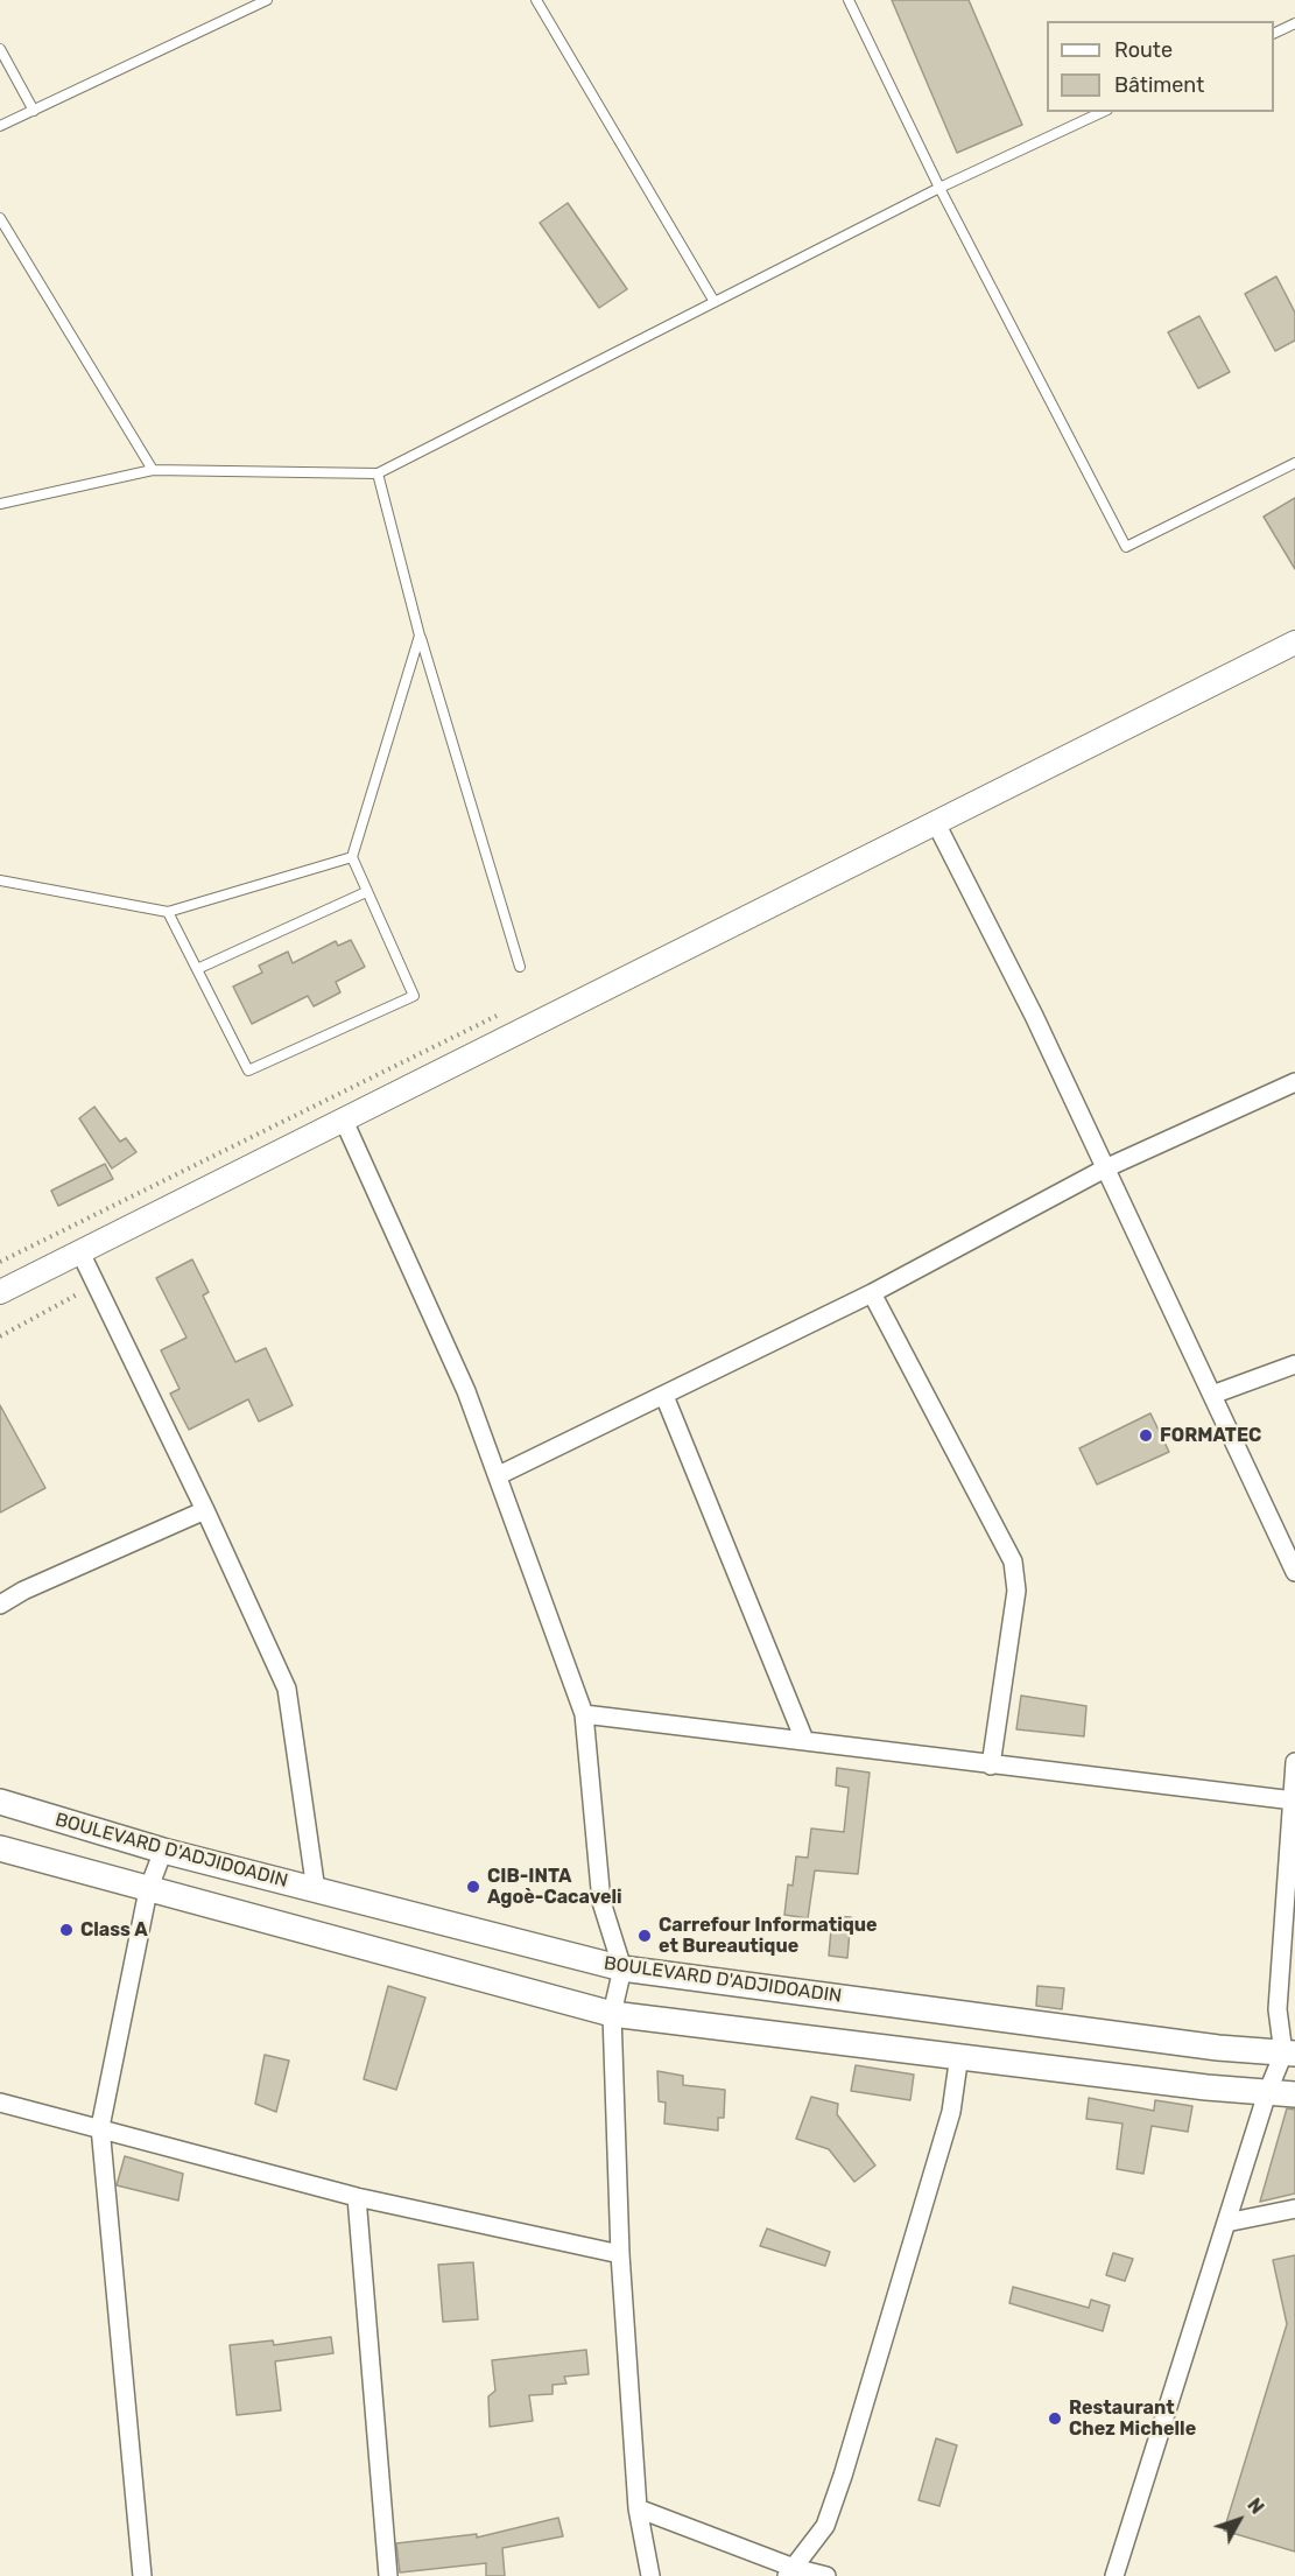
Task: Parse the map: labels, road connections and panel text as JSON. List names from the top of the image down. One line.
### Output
{"streets":{"main road":["BOULEVARD D'ADJIDOADIN"]},"places":["FORMATEC","CIB-INTA Agoè-Cacaveli","Class A","Carrefour Informatique et Bureautique","Restaurant Chez Michelle"],"legend":["Route","Bâtiment"],"north":"top right"}
